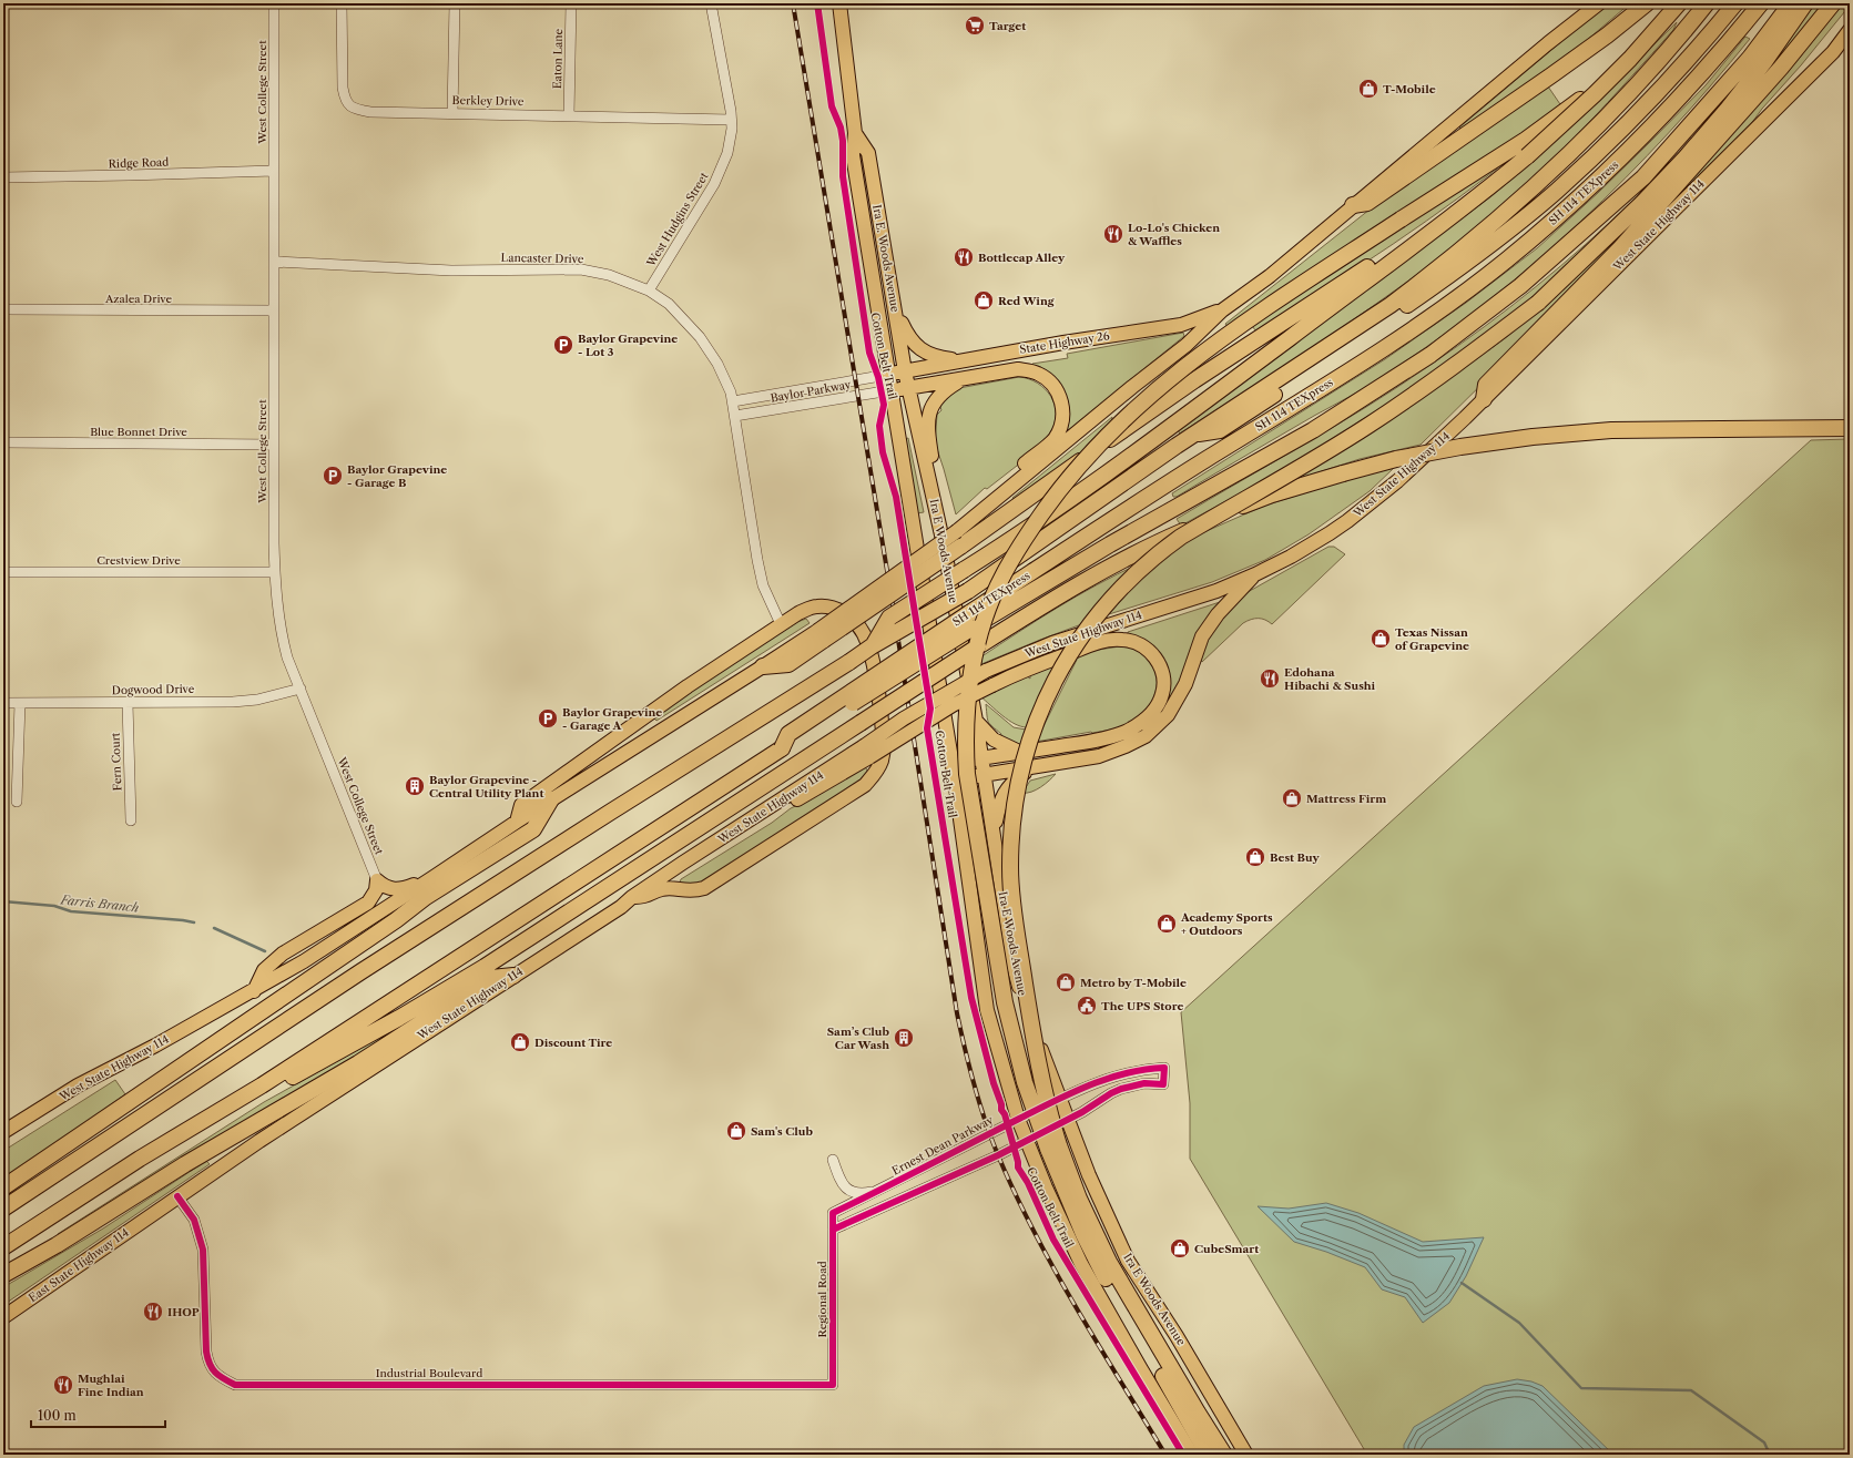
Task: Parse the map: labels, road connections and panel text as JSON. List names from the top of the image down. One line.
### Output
{"streets":{"highway":["SH 114 TEXpress"],"main road":["West State Highway 114","Ira E. Woods Avenue","State Highway 26","Ira E Woods Avenue","East State Highway 114"],"street":["Eaton Lane","West College Street","Berkley Drive","Ridge Road","West Hudgins Street","Lancaster Drive","Azalea Drive","Baylor Parkway","Blue Bonnet Drive","Crestview Drive","Dogwood Drive","Fern Court","Ernest Dean Parkway","Regional Road","Industrial Boulevard"],"cycle path":["Cotton Belt Trail"]},"crossings":[["Eaton Lane","Berkley Drive"],["West College Street","Ridge Road"],["West College Street","Lancaster Drive"],["West College Street","Azalea Drive"],["West College Street","Blue Bonnet Drive"],["West College Street","Crestview Drive"],["West College Street","Dogwood Drive"],["Berkley Drive","West Hudgins Street"],["West Hudgins Street","Lancaster Drive"],["West State Highway 114","East State Highway 114"],["West State Highway 114","Industrial Boulevard"],["Lancaster Drive","Baylor Parkway"],["Ira E. Woods Avenue","State Highway 26"],["Ira E. Woods Avenue","Baylor Parkway"],["Ira E. Woods Avenue","Ira E Woods Avenue"],["State Highway 26","Baylor Parkway"],["Ira E Woods Avenue","Ernest Dean Parkway"],["Dogwood Drive","Fern Court"],["Ernest Dean Parkway","Regional Road"],["Regional Road","Industrial Boulevard"]],"water":["Farris Branch"],"places":{"supermarket":["Target"],"shop":["T-Mobile","Red Wing","Texas Nissan of Grapevine","Mattress Firm","Best Buy","Academy Sports + Outdoors","Metro by T-Mobile","Discount Tire","Sam's Club","CubeSmart"],"restaurant":["Lo-Lo's Chicken & Waffles","Bottlecap Alley","Edohana Hibachi & Sushi","IHOP","Mughlai Fine Indian"],"parking":["Baylor Grapevine - Lot 3","Baylor Grapevine - Garage B","Baylor Grapevine - Garage A"],"building":["Baylor Grapevine - Central Utility Plant","Sam’s Club Car Wash"],"public building":["The UPS Store"]},"scale_bar":"100 m"}
